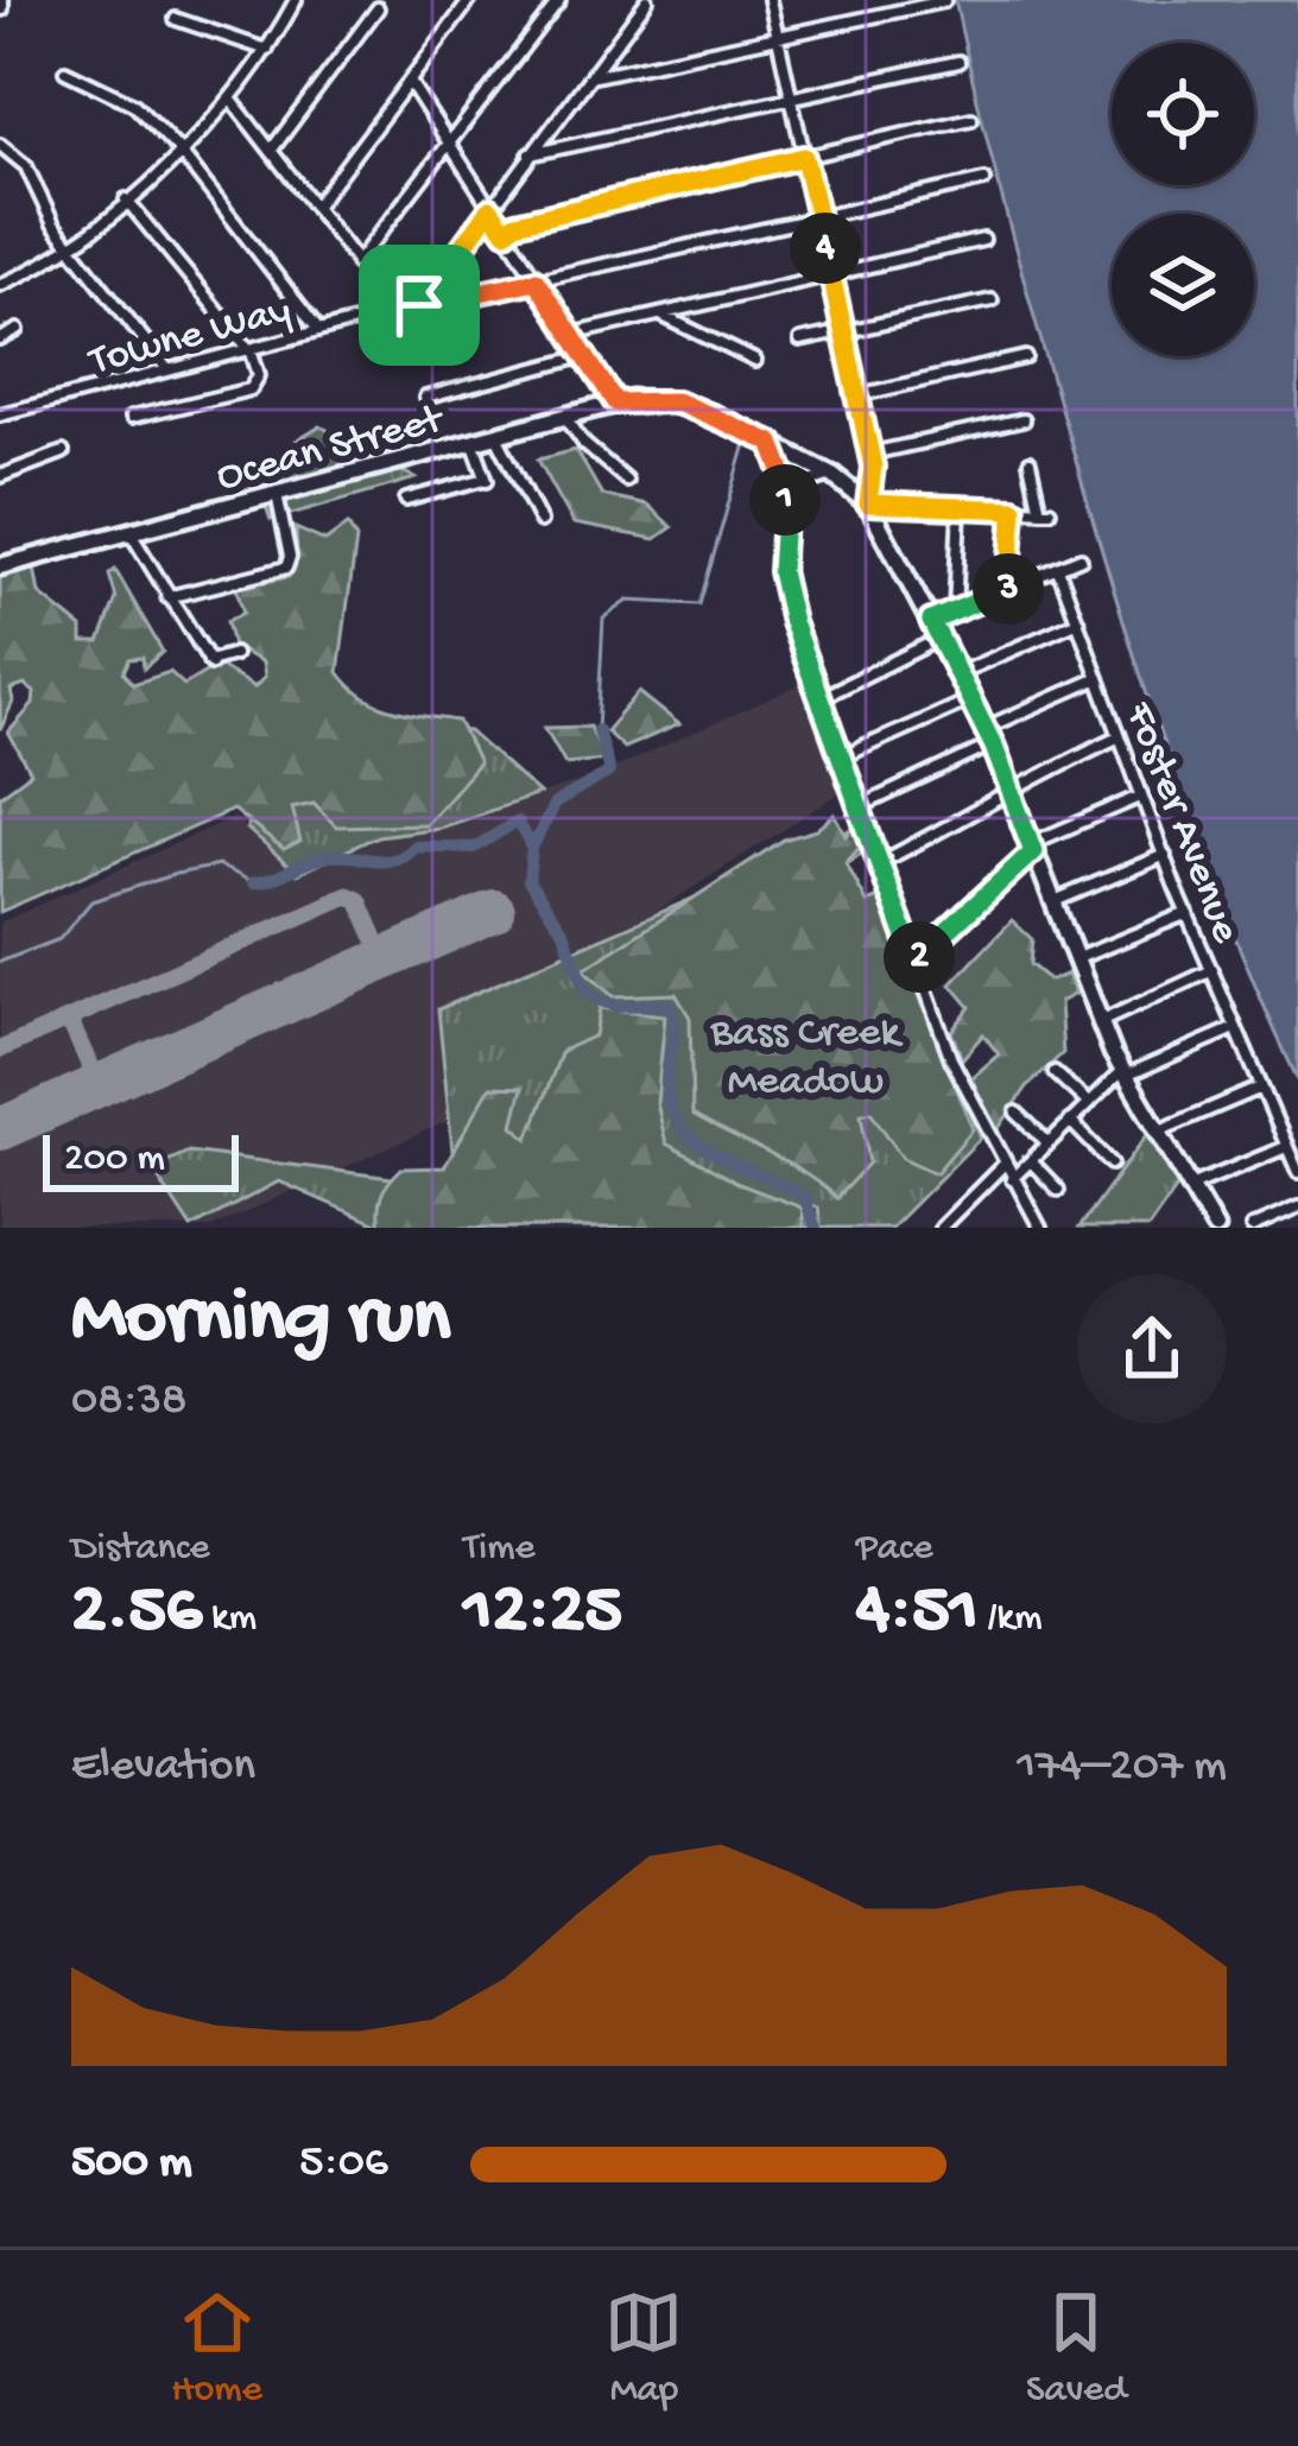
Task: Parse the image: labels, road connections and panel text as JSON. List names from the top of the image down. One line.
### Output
{"streets":{"main road":["Ocean Street"],"street":["Towne Way","Foster Avenue"]},"parks":["Bass Creek Meadow"],"scale_bar":"200 m","page":{"pins":["4","1","3","2"],"scale":"200 m","heading":["Morning run","08:38"],"stats":[["Distance","2.56 km"],["Time","12:25"],["Pace","4:51 /km"]],"chart":["Elevation","174–207 m"],"list":[{"name":"500 m","note":"5:06"}],"tabs":["Home","Map","Saved"]}}
